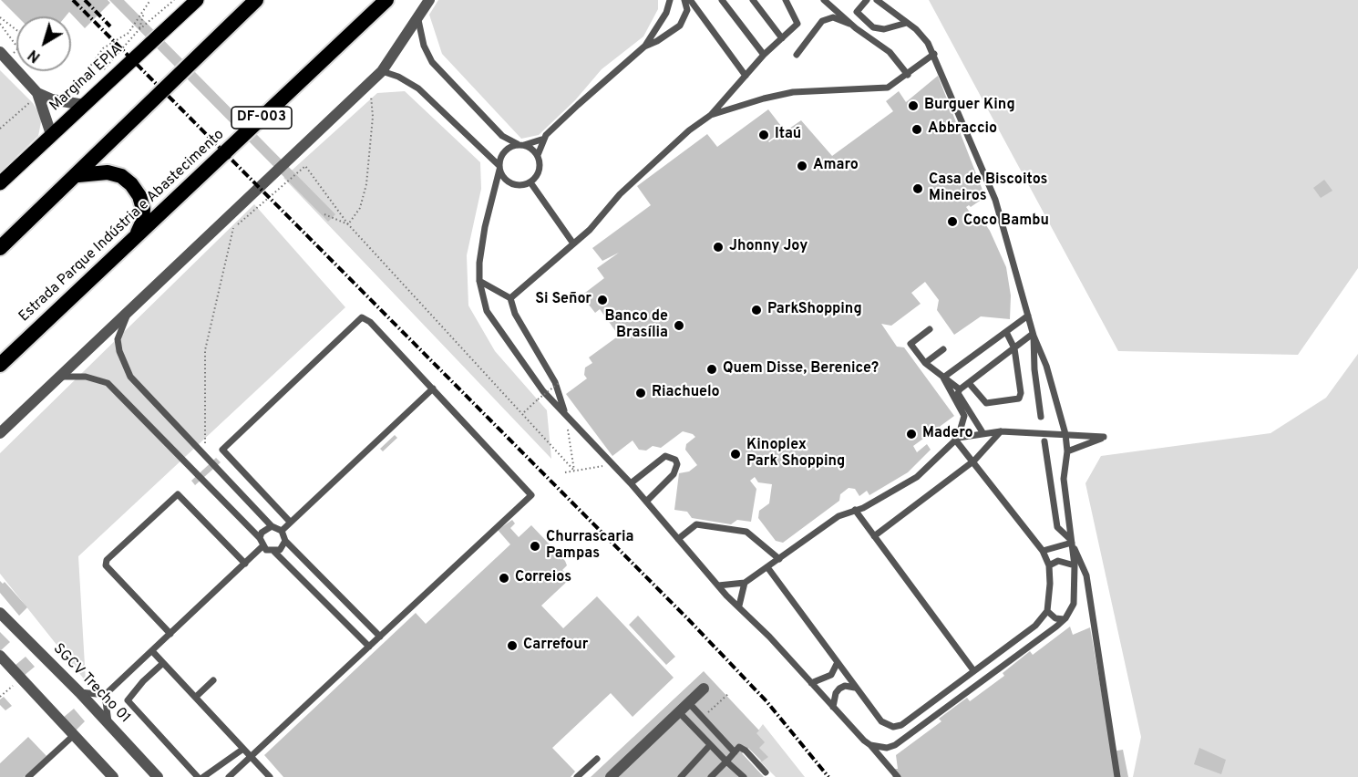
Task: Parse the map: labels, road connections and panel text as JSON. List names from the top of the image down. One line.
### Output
{"streets":{"highway":["DF-003","Estrada Parque Indústria e Abastecimento"],"main road":["Marginal EPIA"],"street":["SGCV Trecho 01"]},"places":["Burguer King","Abbraccio","Itaú","Amaro","Casa de Biscoitos Mineiros","Coco Bambu","Jhonny Joy","Si Señor","ParkShopping","Banco de Brasília","Quem Disse, Berenice?","Riachuelo","Madero","Kinoplex Park Shopping","Churrascaria Pampas","Correios","Carrefour"],"north":"bottom left"}
